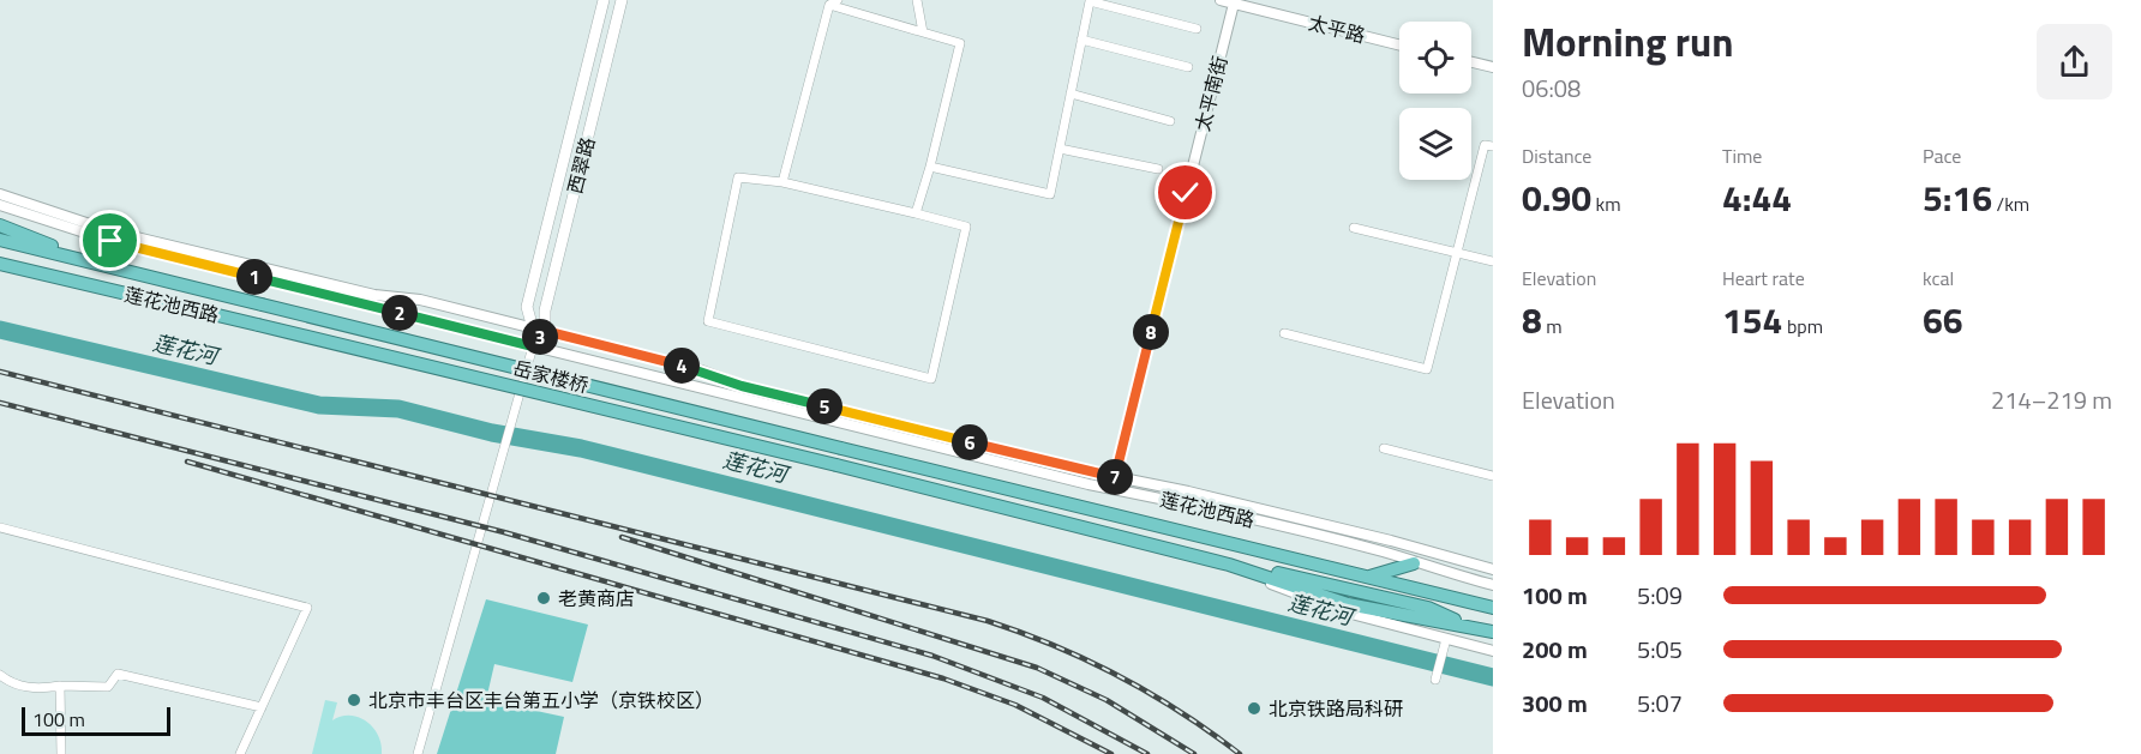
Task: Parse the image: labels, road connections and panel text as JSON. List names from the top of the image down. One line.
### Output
{"streets":{"highway":["莲花池西路","岳家楼桥"],"main road":["西翠路"],"street":["太平路","太平南街"]},"crossings":[["太平路","太平南街"],["太平南街","莲花池西路"],["西翠路","莲花池西路"],["莲花池西路","岳家楼桥"]],"water":["莲花河"],"places":["老黄商店","北京市丰台区丰台第五小学（京铁校区）","北京铁路局科研"],"scale_bar":"100 m","page":{"heading":["Morning run","06:08"],"stats":[["Distance","0.90 km"],["Time","4:44"],["Pace","5:16 /km"],["Elevation","8 m"],["Heart rate","154 bpm"],["kcal","66"]],"pins":["1","2","8","3","4","5","6","7"],"chart":["Elevation","214–219 m"],"list":[{"name":"100 m","note":"5:09"},{"name":"200 m","note":"5:05"},{"name":"300 m","note":"5:07"}],"scale":"100 m"}}
